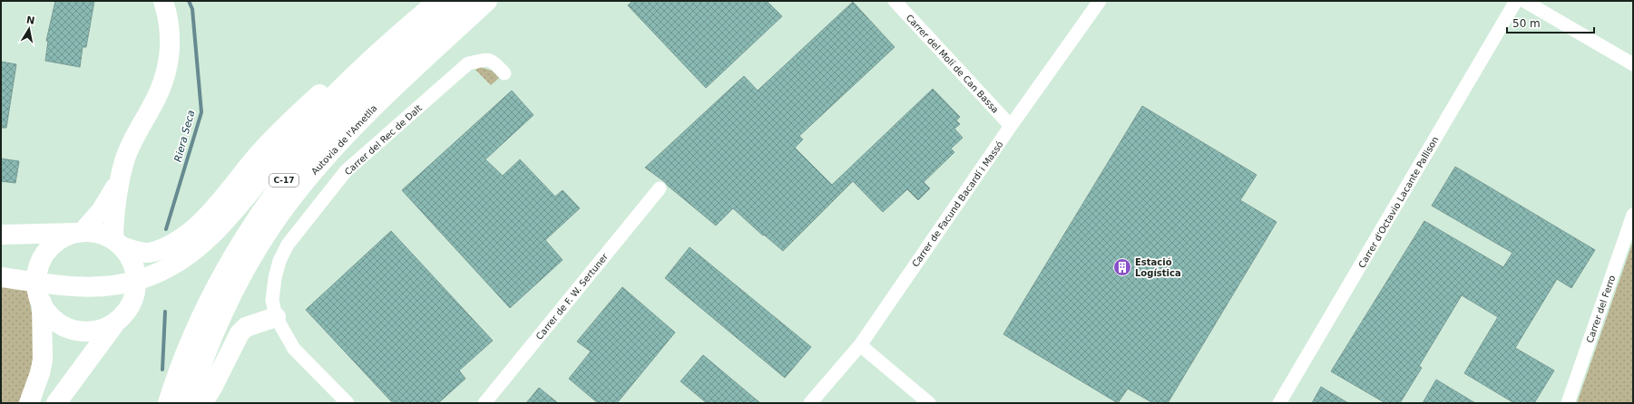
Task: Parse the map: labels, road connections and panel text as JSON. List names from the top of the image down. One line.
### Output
{"streets":{"main road":["Autovia de l'Ametlla","C-17"],"street":["Carrer del Molí de Can Bassa","Carrer del Rec de Dalt","Carrer d'Octavio Lacante Pallison","Carrer de Facund Bacardí i Massó","Carrer de F. W. Sertuner","Carrer del Ferro"]},"crossings":[["Carrer del Molí de Can Bassa","Carrer de Facund Bacardí i Massó"]],"water":["Riera Seca"],"places":{"building":["Estació Logística"]},"scale_bar":"50 m","north":"top"}
